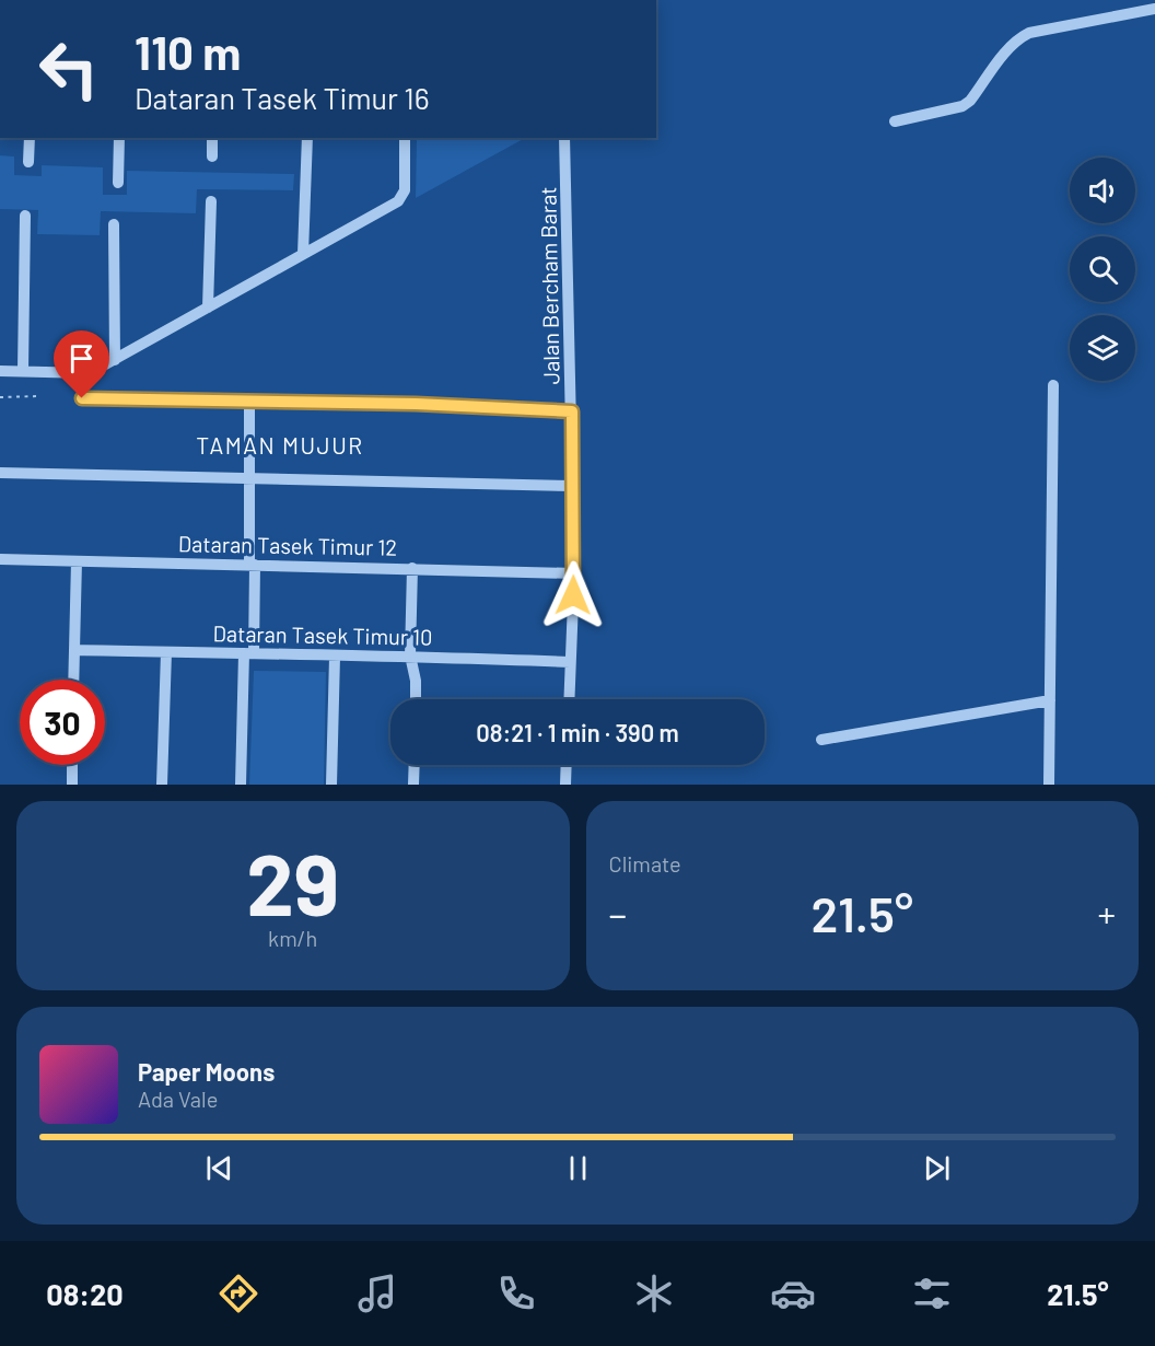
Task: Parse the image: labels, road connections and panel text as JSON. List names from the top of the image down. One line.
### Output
{"streets":{"street":["Jalan Bercham Barat","Dataran Tasek Timur 12","Dataran Tasek Timur 10"]},"crossings":[["Jalan Bercham Barat","Dataran Tasek Timur 12"],["Jalan Bercham Barat","Dataran Tasek Timur 10"]],"districts":["TAMAN MUJUR"],"page":{"turn":["110 m","Dataran Tasek Timur 16"],"limit":"30","trip":"08:21 · 1 min · 390 m","tile":[["29","km/h"],"Climate"],"heat":["−","21.5°","+"],"song":["Paper Moons","Ada Vale"],"tabs":["08:20","21.5°"]}}
